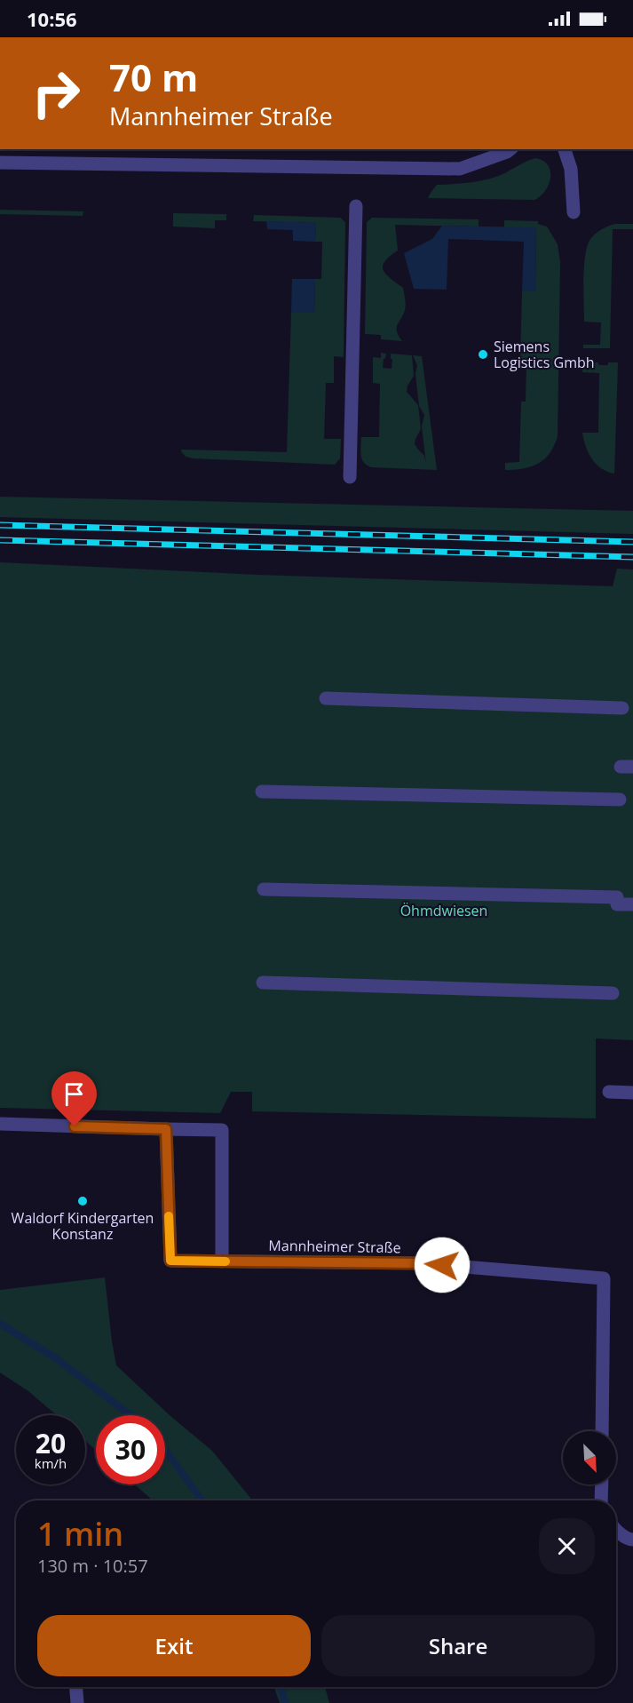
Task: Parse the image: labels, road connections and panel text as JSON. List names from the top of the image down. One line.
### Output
{"streets":{"street":["Mannheimer Straße"]},"parks":["Öhmdwiesen"],"places":["Siemens Logistics Gmbh","Waldorf Kindergarten Konstanz"],"north":"bottom right","page":{"status":"10:56","turn":["70 m","Mannheimer Straße"],"speed":"20 km/h","limit":"30","heading":["1 min","130 m · 10:57"],"buttons":["Exit","Share"]}}
